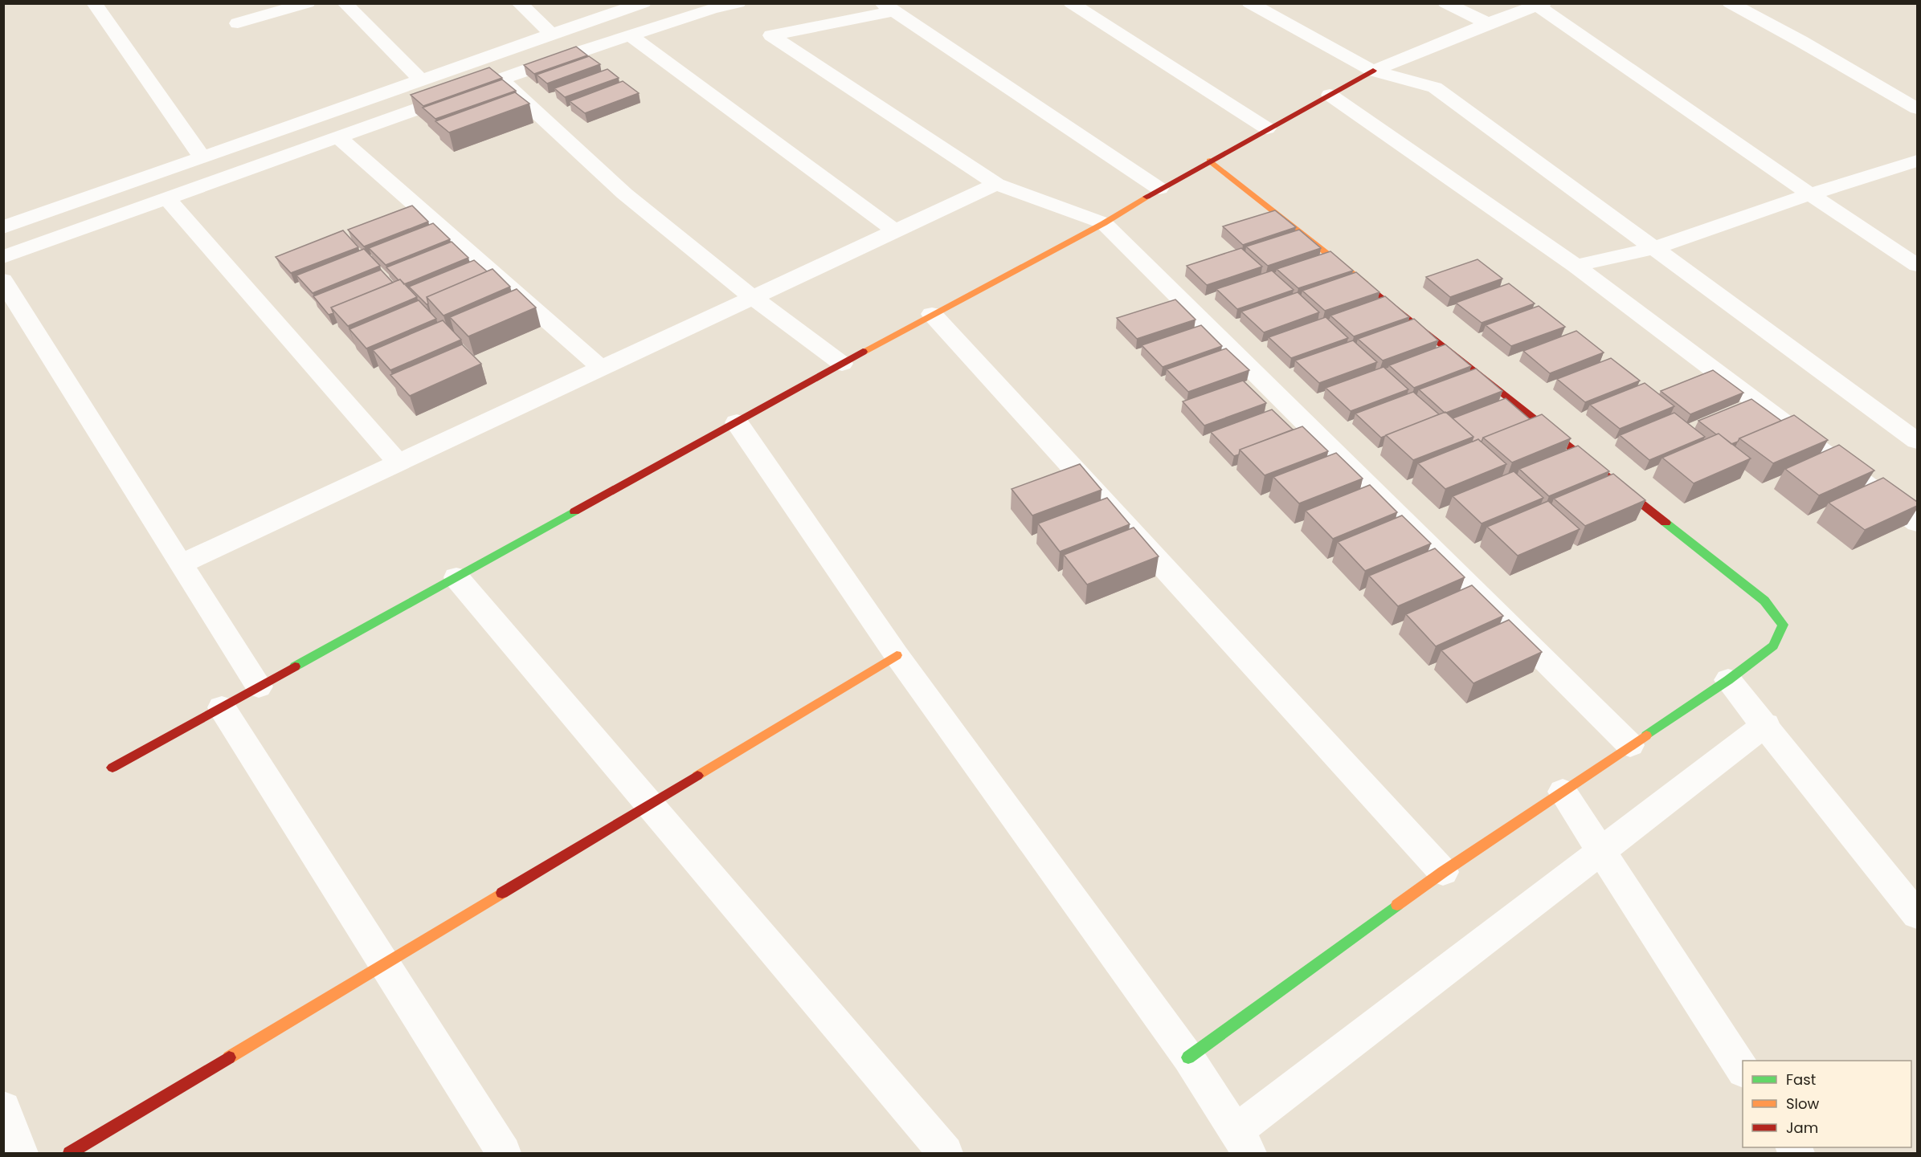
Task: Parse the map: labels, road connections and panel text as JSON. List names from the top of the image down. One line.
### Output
{"legend":["Fast","Slow","Jam"]}
